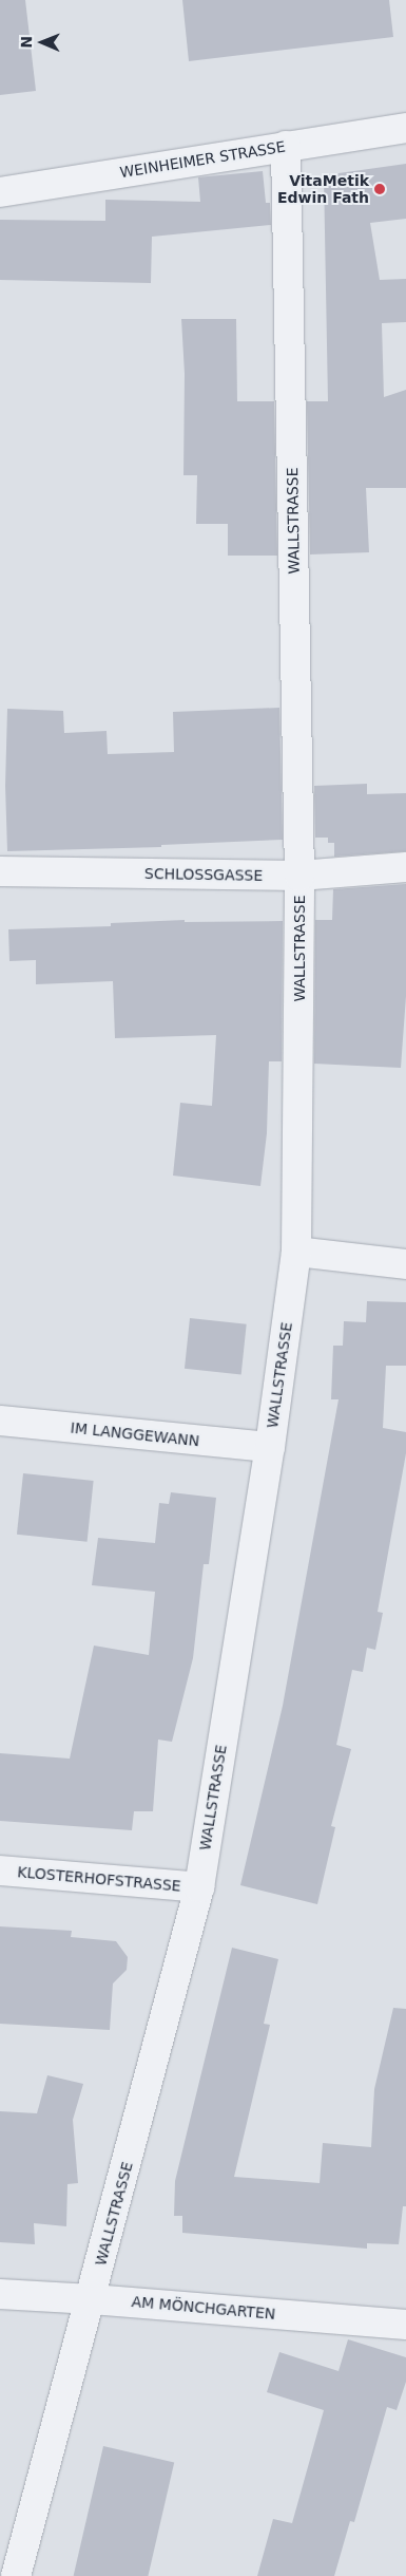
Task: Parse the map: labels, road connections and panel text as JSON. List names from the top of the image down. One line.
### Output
{"streets":{"street":["WEINHEIMER STRASSE","WALLSTRASSE","SCHLOSSGASSE","IM LANGGEWANN","KLOSTERHOFSTRASSE","AM MÖNCHGARTEN"]},"crossings":[["WEINHEIMER STRASSE","WALLSTRASSE"],["WALLSTRASSE","SCHLOSSGASSE"],["WALLSTRASSE","IM LANGGEWANN"],["WALLSTRASSE","KLOSTERHOFSTRASSE"],["WALLSTRASSE","AM MÖNCHGARTEN"]],"places":["VitaMetik Edwin Fath"],"north":"left"}
